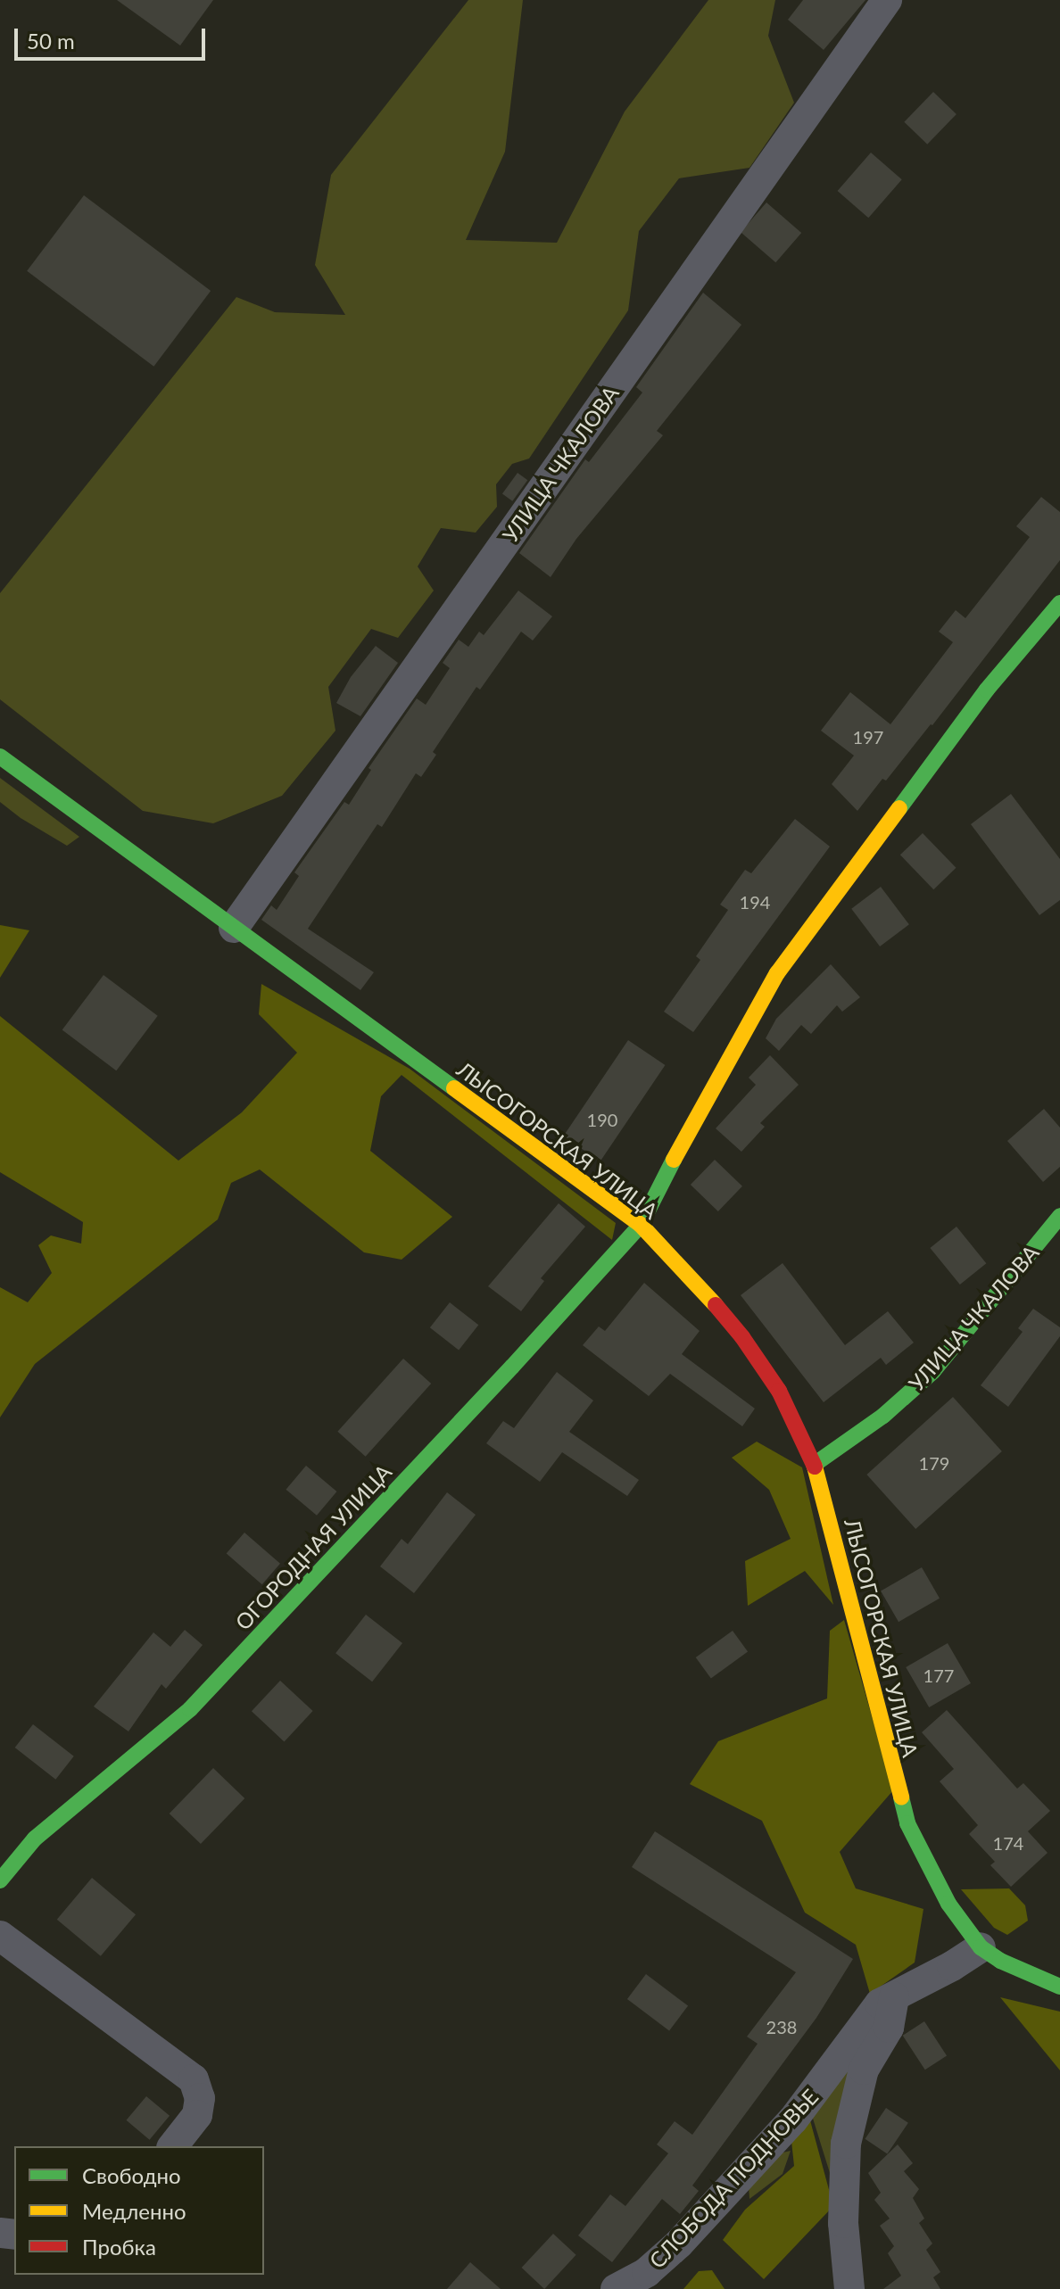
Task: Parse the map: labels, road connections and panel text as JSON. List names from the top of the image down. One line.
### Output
{"streets":{"street":["УЛИЦА ЧКАЛОВА","ЛЫСОГОРСКАЯ УЛИЦА","ОГОРОДНАЯ УЛИЦА","СЛОБОДА ПОДНОВЬЕ"]},"crossings":[["УЛИЦА ЧКАЛОВА","ЛЫСОГОРСКАЯ УЛИЦА"],["ЛЫСОГОРСКАЯ УЛИЦА","ОГОРОДНАЯ УЛИЦА"]],"house_numbers":["197","194","190","179","177","174","238"],"legend":["Свободно","Медленно","Пробка"],"scale_bar":"50 m"}
